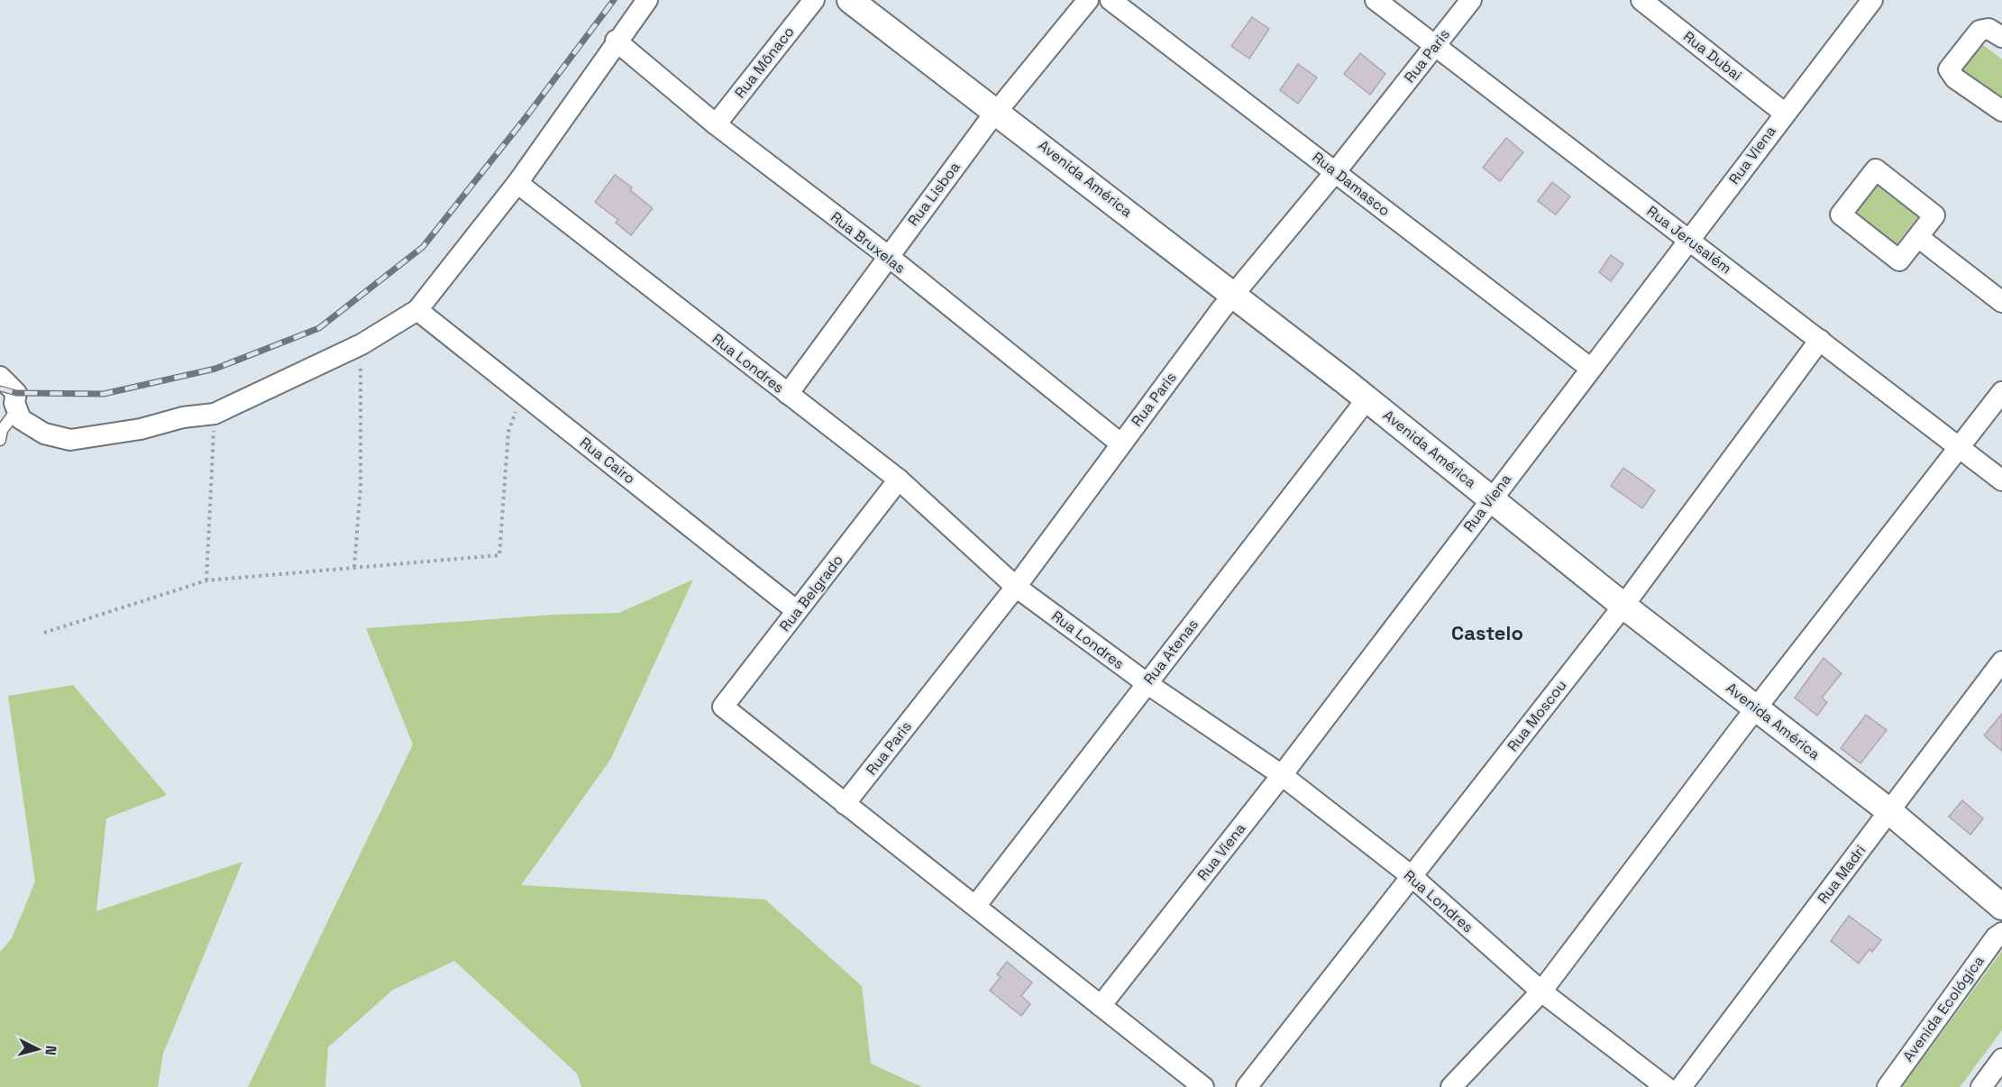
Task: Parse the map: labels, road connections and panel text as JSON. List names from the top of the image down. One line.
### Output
{"streets":{"street":["Rua Paris","Rua Dubai","Rua Mônaco","Rua Viena","Avenida América","Rua Damasco","Rua Lisboa","Rua Jerusalém","Rua Bruxelas","Rua Londres","Rua Cairo","Rua Belgrado","Rua Atenas","Rua Moscou","Rua Madri","Avenida Ecológica"]},"crossings":[["Rua Paris","Avenida América"],["Rua Paris","Rua Damasco"],["Rua Paris","Rua Jerusalém"],["Rua Paris","Rua Bruxelas"],["Rua Paris","Rua Londres"],["Rua Paris","Rua Belgrado"],["Rua Dubai","Rua Viena"],["Rua Mônaco","Rua Bruxelas"],["Rua Viena","Avenida América"],["Rua Viena","Rua Damasco"],["Rua Viena","Rua Jerusalém"],["Rua Viena","Rua Londres"],["Avenida América","Rua Lisboa"],["Avenida América","Rua Atenas"],["Avenida América","Rua Moscou"],["Avenida América","Rua Madri"],["Rua Lisboa","Rua Bruxelas"],["Rua Lisboa","Rua Londres"],["Rua Jerusalém","Rua Moscou"],["Rua Londres","Rua Belgrado"],["Rua Londres","Rua Atenas"],["Rua Londres","Rua Moscou"],["Rua Cairo","Rua Belgrado"]],"districts":["Castelo"],"north":"right"}
